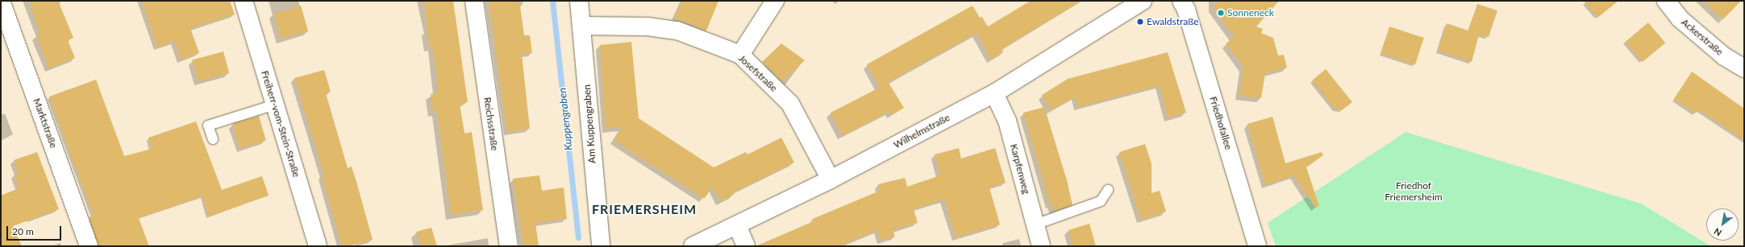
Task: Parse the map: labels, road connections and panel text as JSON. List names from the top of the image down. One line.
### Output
{"streets":{"street":["Ackerstraße","Josefstraße","Marktstraße","Friedhofallee","Freiherr-vom-Stein-Straße","Reichsstraße","Am Kuppengraben","Wilhelmstraße","Karpfenweg"]},"crossings":[["Josefstraße","Am Kuppengraben"],["Josefstraße","Wilhelmstraße"],["Wilhelmstraße","Karpfenweg"]],"districts":["FRIEMERSHEIM"],"water":["Kuppengraben"],"parks":["Friedhof Friemersheim"],"places":["Sonneneck","Ewaldstraße"],"scale_bar":"20 m","north":"bottom left"}
